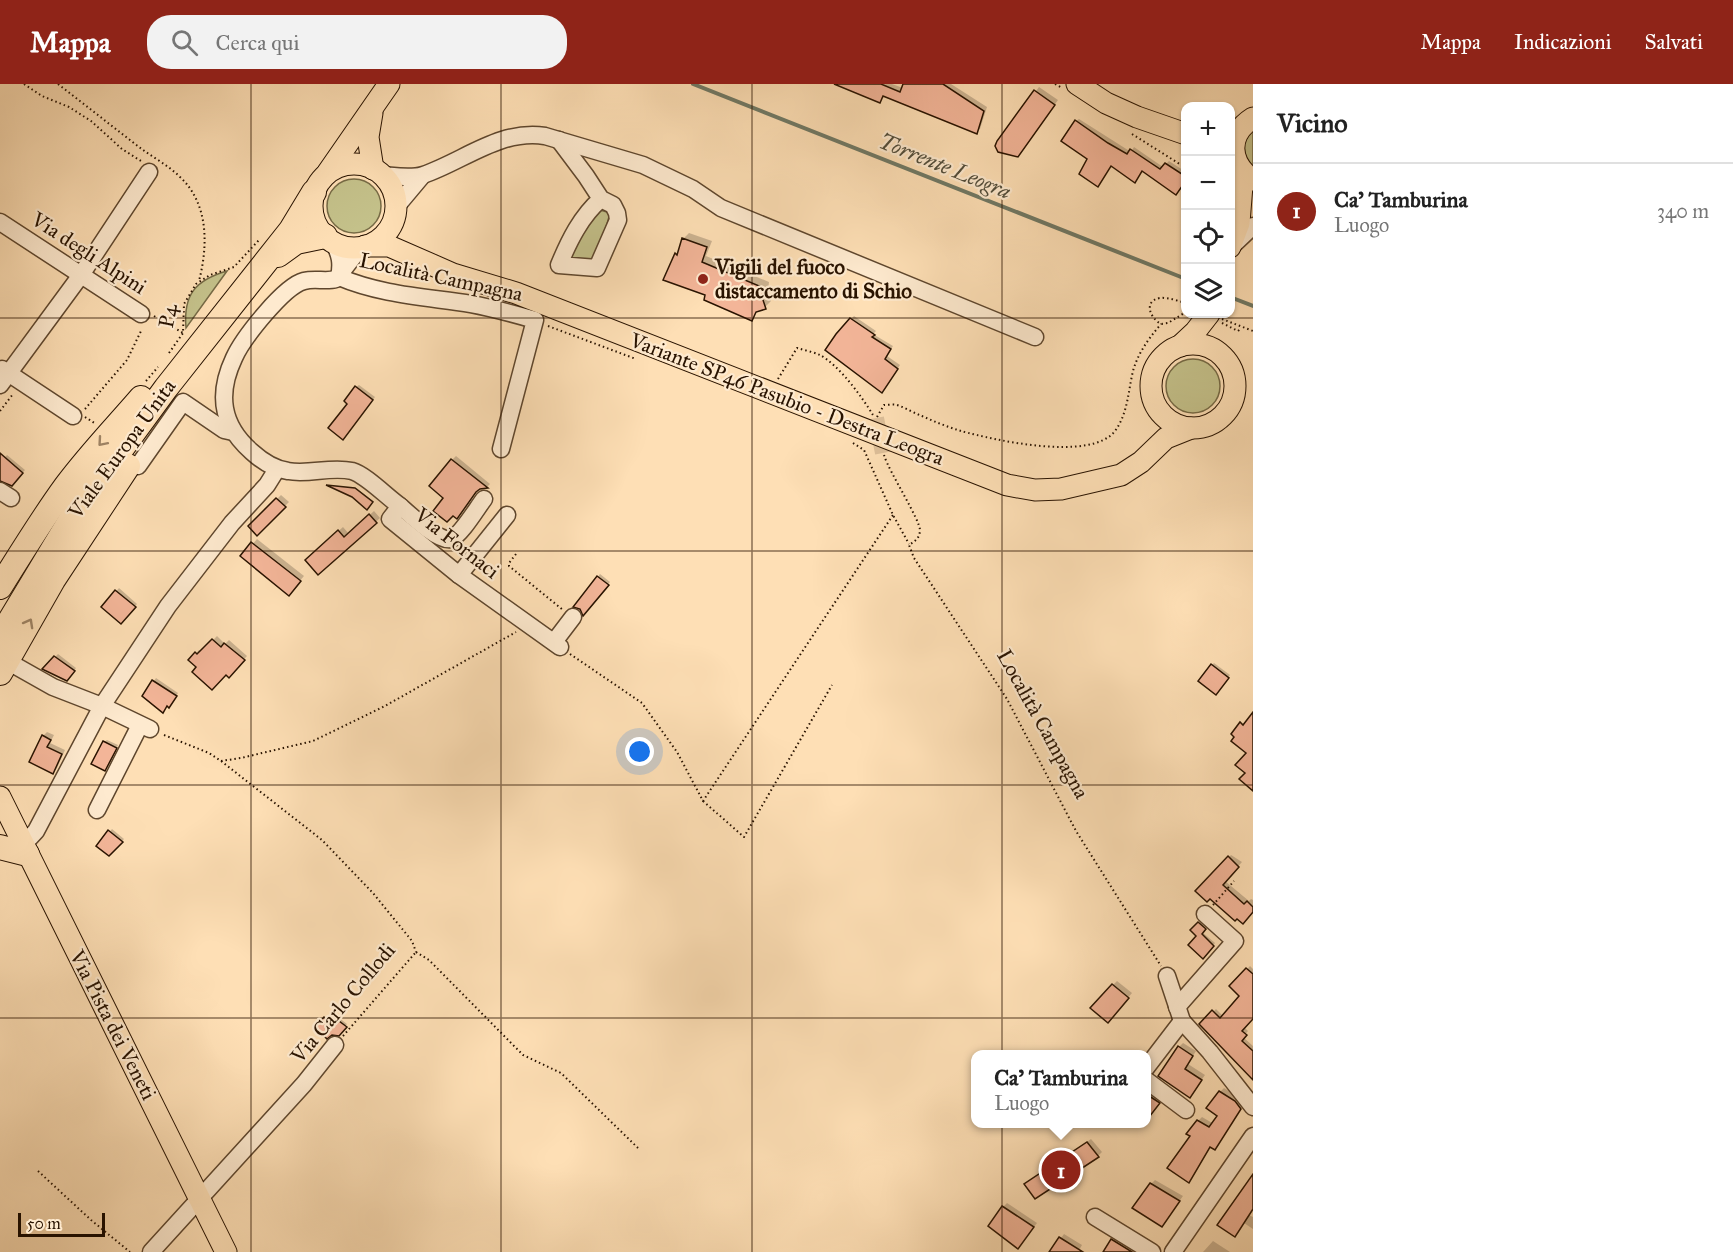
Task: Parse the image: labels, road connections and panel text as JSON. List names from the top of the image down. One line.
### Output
{"streets":{"highway":["Viale Europa Unita"],"main road":["Variante SP46 Pasubio - Destra Leogra","Via Pista dei Veneti"],"street":["Via degli Alpini","Località Campagna","Via Fornaci","Via Carlo Collodi"],"path":["P4"]},"crossings":[["Via degli Alpini","P4"],["Via degli Alpini","Viale Europa Unita"],["Località Campagna","Variante SP46 Pasubio - Destra Leogra"],["Località Campagna","Via Fornaci"],["P4","Viale Europa Unita"],["Via Carlo Collodi","Via Pista dei Veneti"]],"water":["Torrente Leogra"],"places":["Vigili del fuoco distaccamento di Schio"],"scale_bar":"50 m","page":{"header":"Mappa","search":"Cerca qui","nav":["Mappa","Indicazioni","Salvati"],"heading":"Vicino","map_buttons":["+","−"],"list":[{"mark":"1","name":"Ca' Tamburina","note":"Luogo","value":"340 m"}],"popup":["Ca' Tamburina","Luogo"],"pins":"1","scale":"50 m"}}
